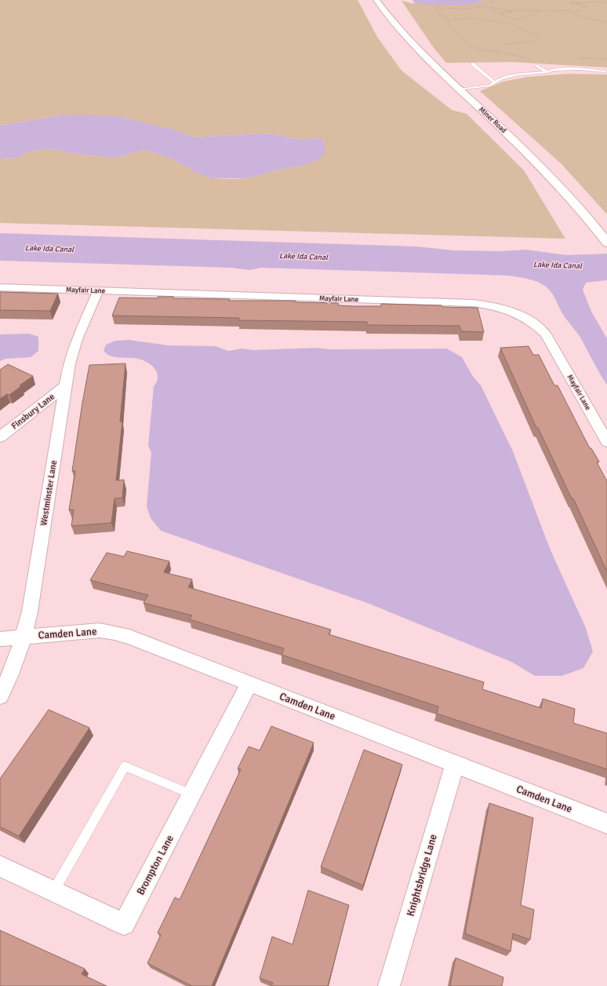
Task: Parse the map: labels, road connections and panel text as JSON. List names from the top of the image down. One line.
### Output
{"streets":{"street":["Miner Road","Mayfair Lane","Finsbury Lane","Westminster Lane","Camden Lane","Brompton Lane","Knightsbridge Lane"]},"crossings":[["Mayfair Lane","Westminster Lane"],["Finsbury Lane","Westminster Lane"],["Westminster Lane","Camden Lane"],["Camden Lane","Brompton Lane"],["Camden Lane","Knightsbridge Lane"]],"water":["Lake Ida Canal"]}
